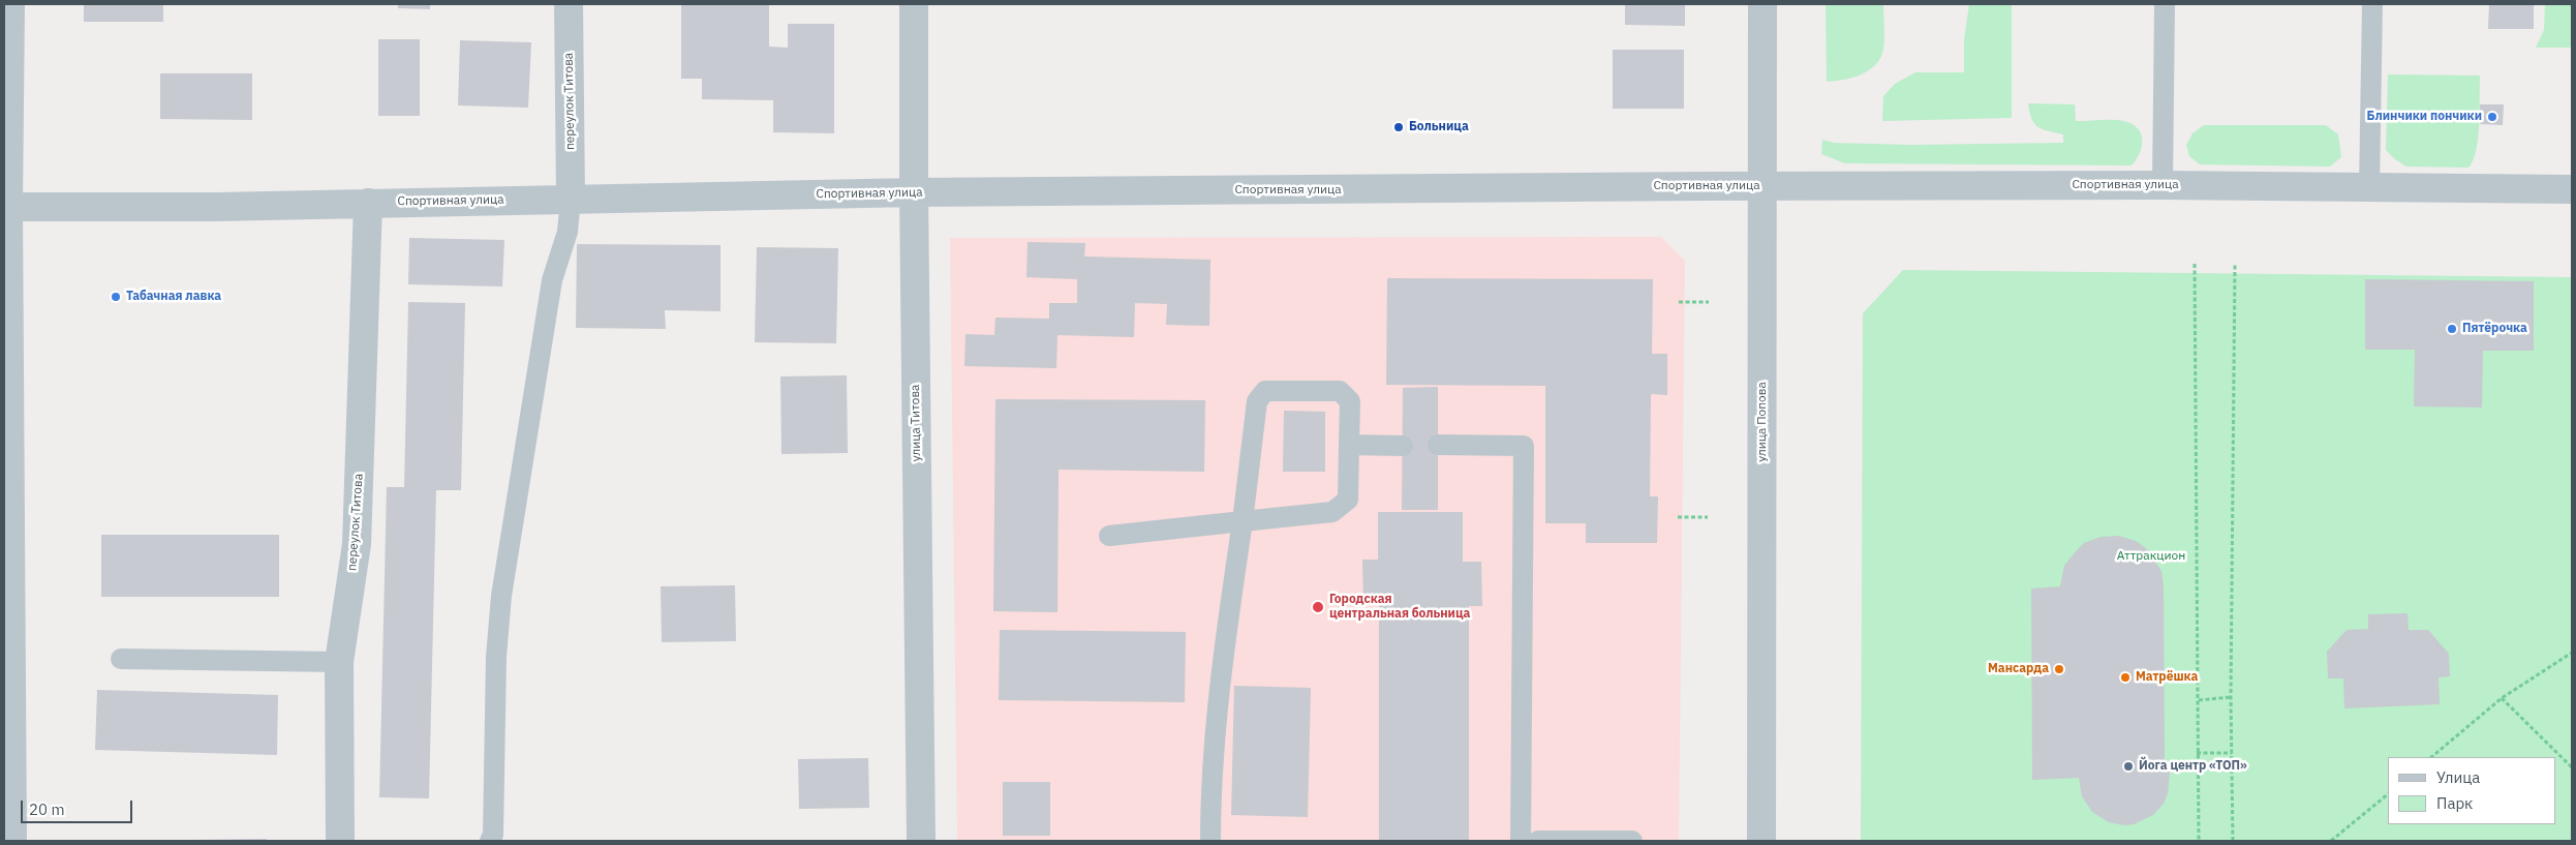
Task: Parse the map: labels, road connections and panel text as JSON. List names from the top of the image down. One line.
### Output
{"streets":{"street":["переулок Титова","Спортивная улица","улица Попова","улица Титова"]},"crossings":[["переулок Титова","Спортивная улица"],["Спортивная улица","улица Попова"],["Спортивная улица","улица Титова"]],"parks":["Аттракцион"],"places":["Блинчики пончики","Больница","Табачная лавка","Пятёрочка","Городская центральная больница","Мансарда","Матрёшка","Йога центр «ТОП»"],"legend":["Улица","Парк"],"scale_bar":"20 m"}
